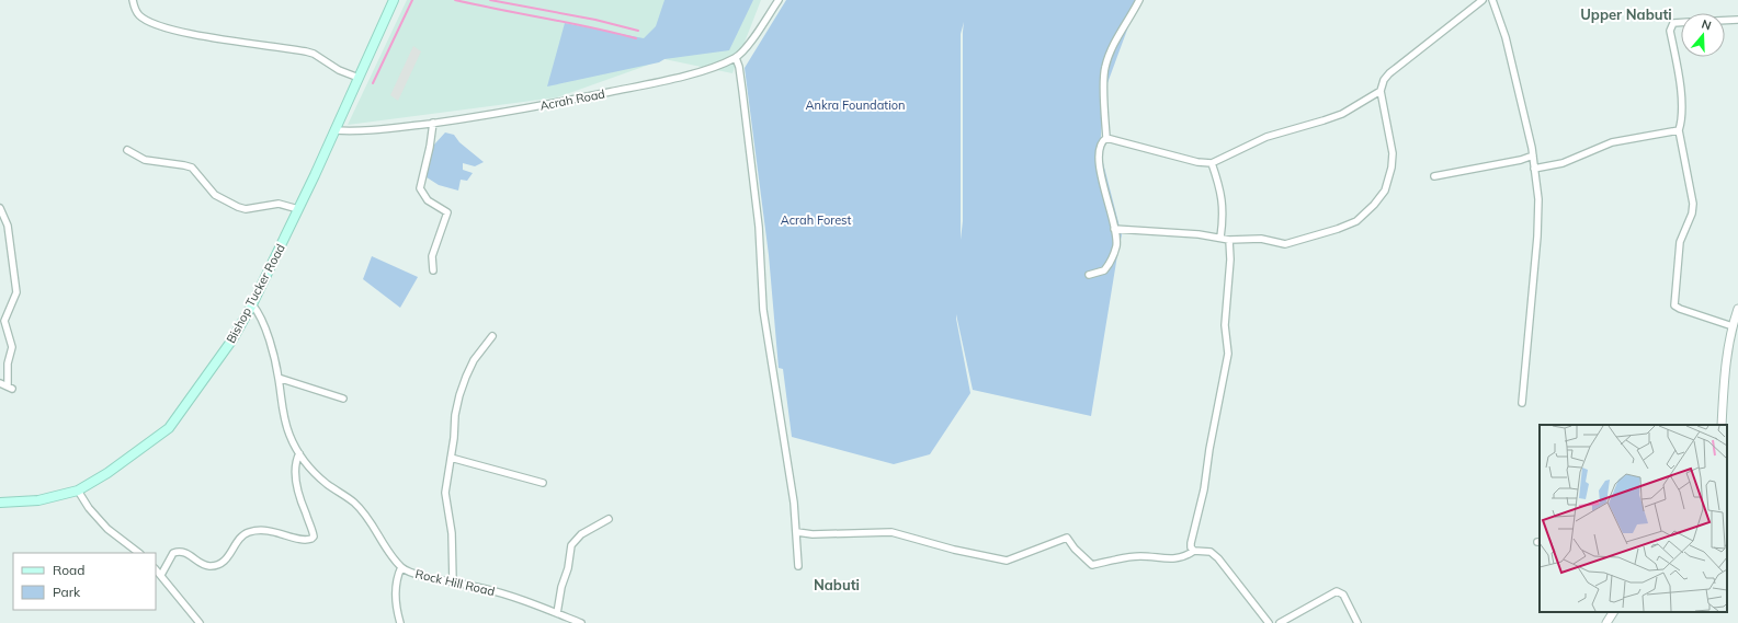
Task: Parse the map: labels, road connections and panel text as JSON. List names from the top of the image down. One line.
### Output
{"streets":{"main road":["Bishop Tucker Road"],"street":["Acrah Road","Rock Hill Road"]},"crossings":[["Acrah Road","Bishop Tucker Road"],["Bishop Tucker Road","Rock Hill Road"]],"districts":["Upper Nabuti","Nabuti"],"parks":["Ankra Foundation","Acrah Forest"],"legend":["Road","Park"],"north":"top"}
